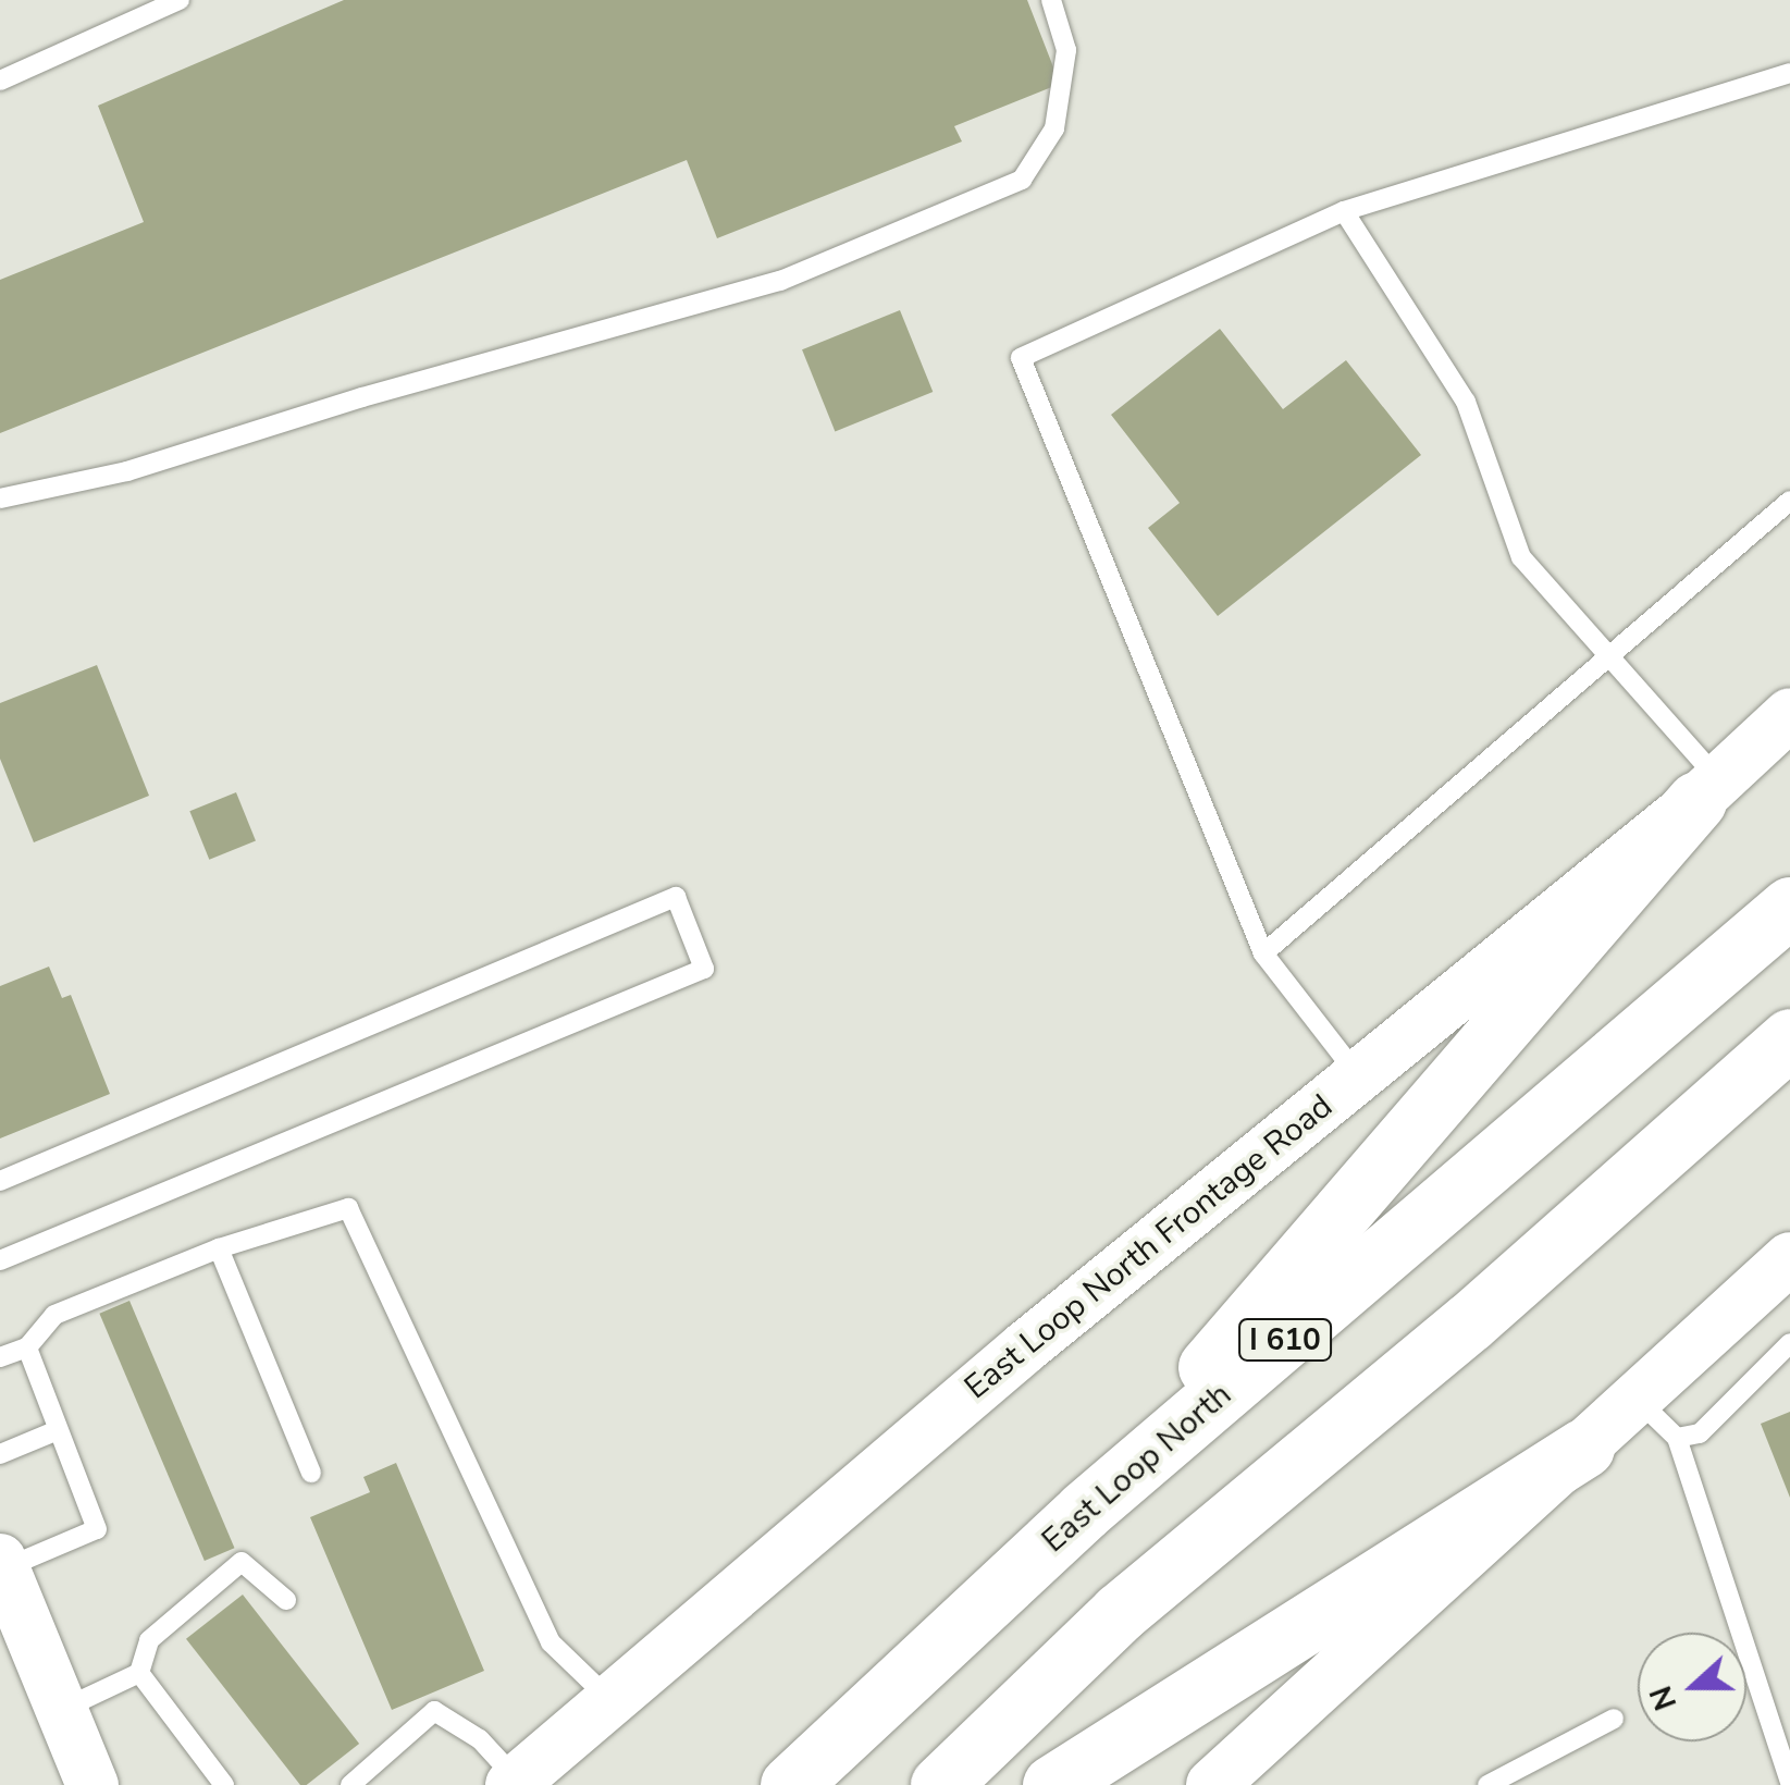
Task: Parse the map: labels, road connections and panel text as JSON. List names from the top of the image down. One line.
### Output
{"streets":{"highway":["I 610","East Loop North"],"main road":["East Loop North Frontage Road"]},"north":"left"}
